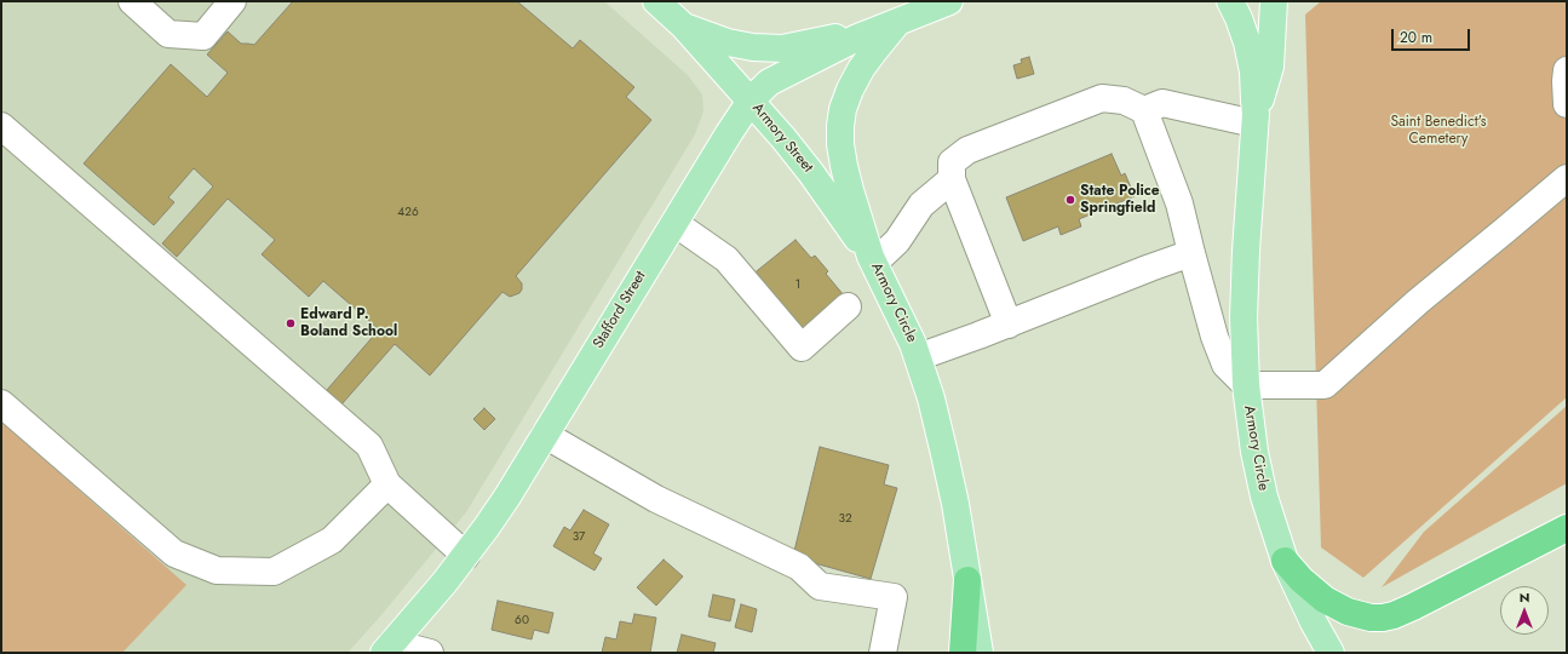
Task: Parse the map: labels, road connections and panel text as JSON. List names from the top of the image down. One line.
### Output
{"streets":{"main road":["Armory Street","Armory Circle","Stafford Street"]},"crossings":[["Armory Street","Armory Circle"],["Armory Street","Stafford Street"],["Armory Circle","Stafford Street"]],"parks":["Saint Benedict's Cemetery"],"places":["State Police Springfield","Edward P. Boland School"],"house_numbers":["426","1","32","37","60"],"scale_bar":"20 m","north":"top"}
